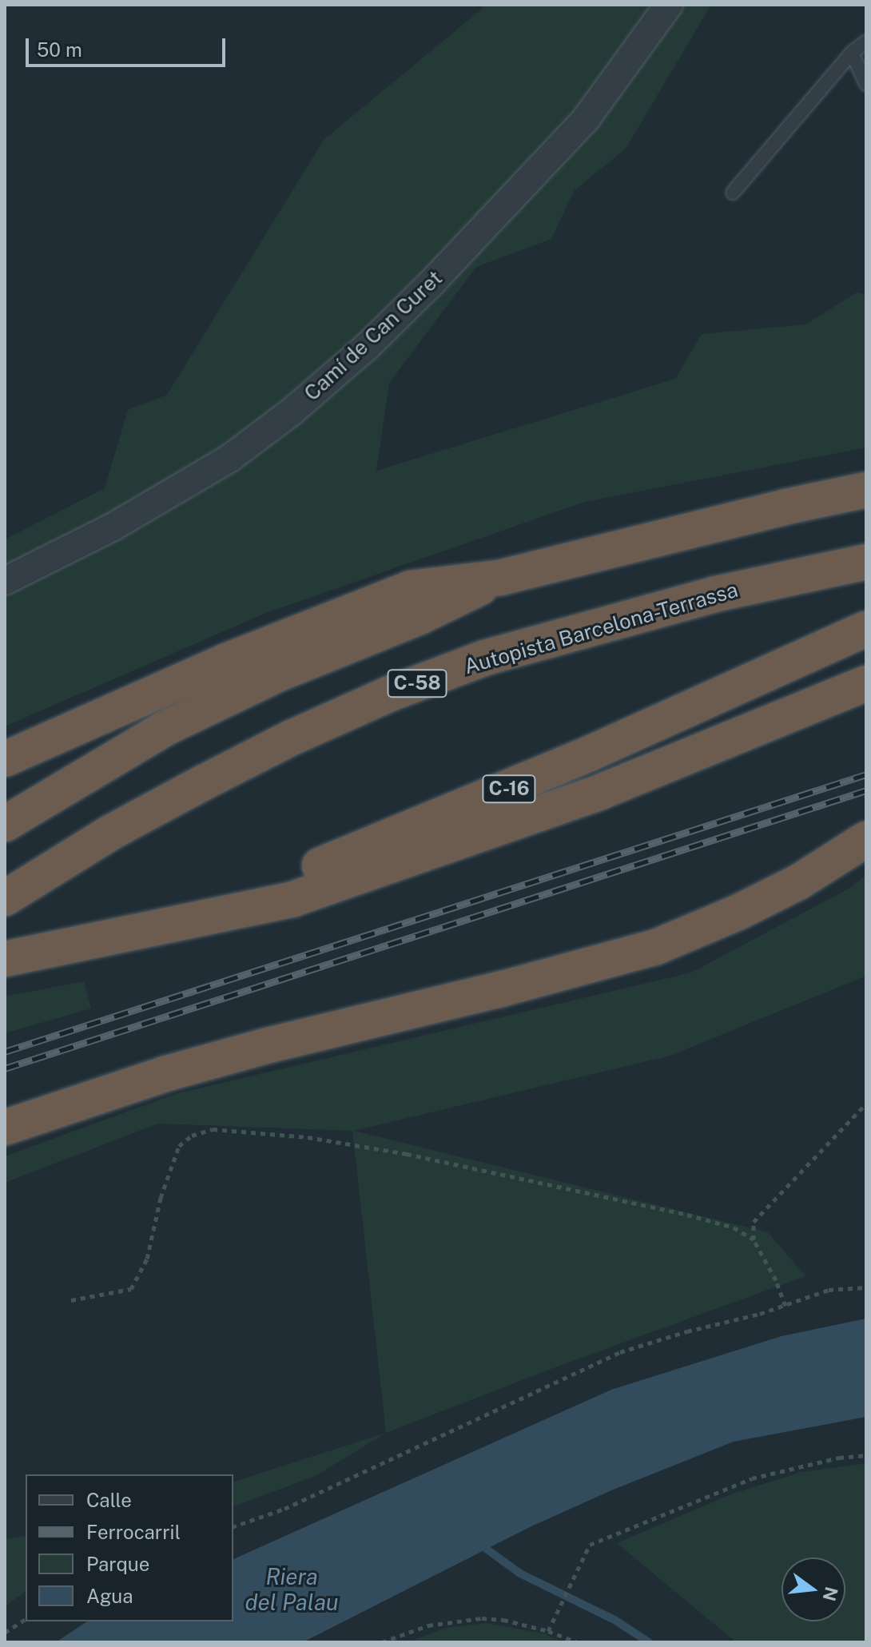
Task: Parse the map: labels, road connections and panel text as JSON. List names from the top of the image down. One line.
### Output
{"streets":{"highway":["Autopista Barcelona-Terrassa","C-58","C-16"],"street":["Camí de Can Curet"]},"water":["Riera del Palau"],"legend":["Calle","Ferrocarril","Parque","Agua"],"scale_bar":"50 m","north":"right"}
